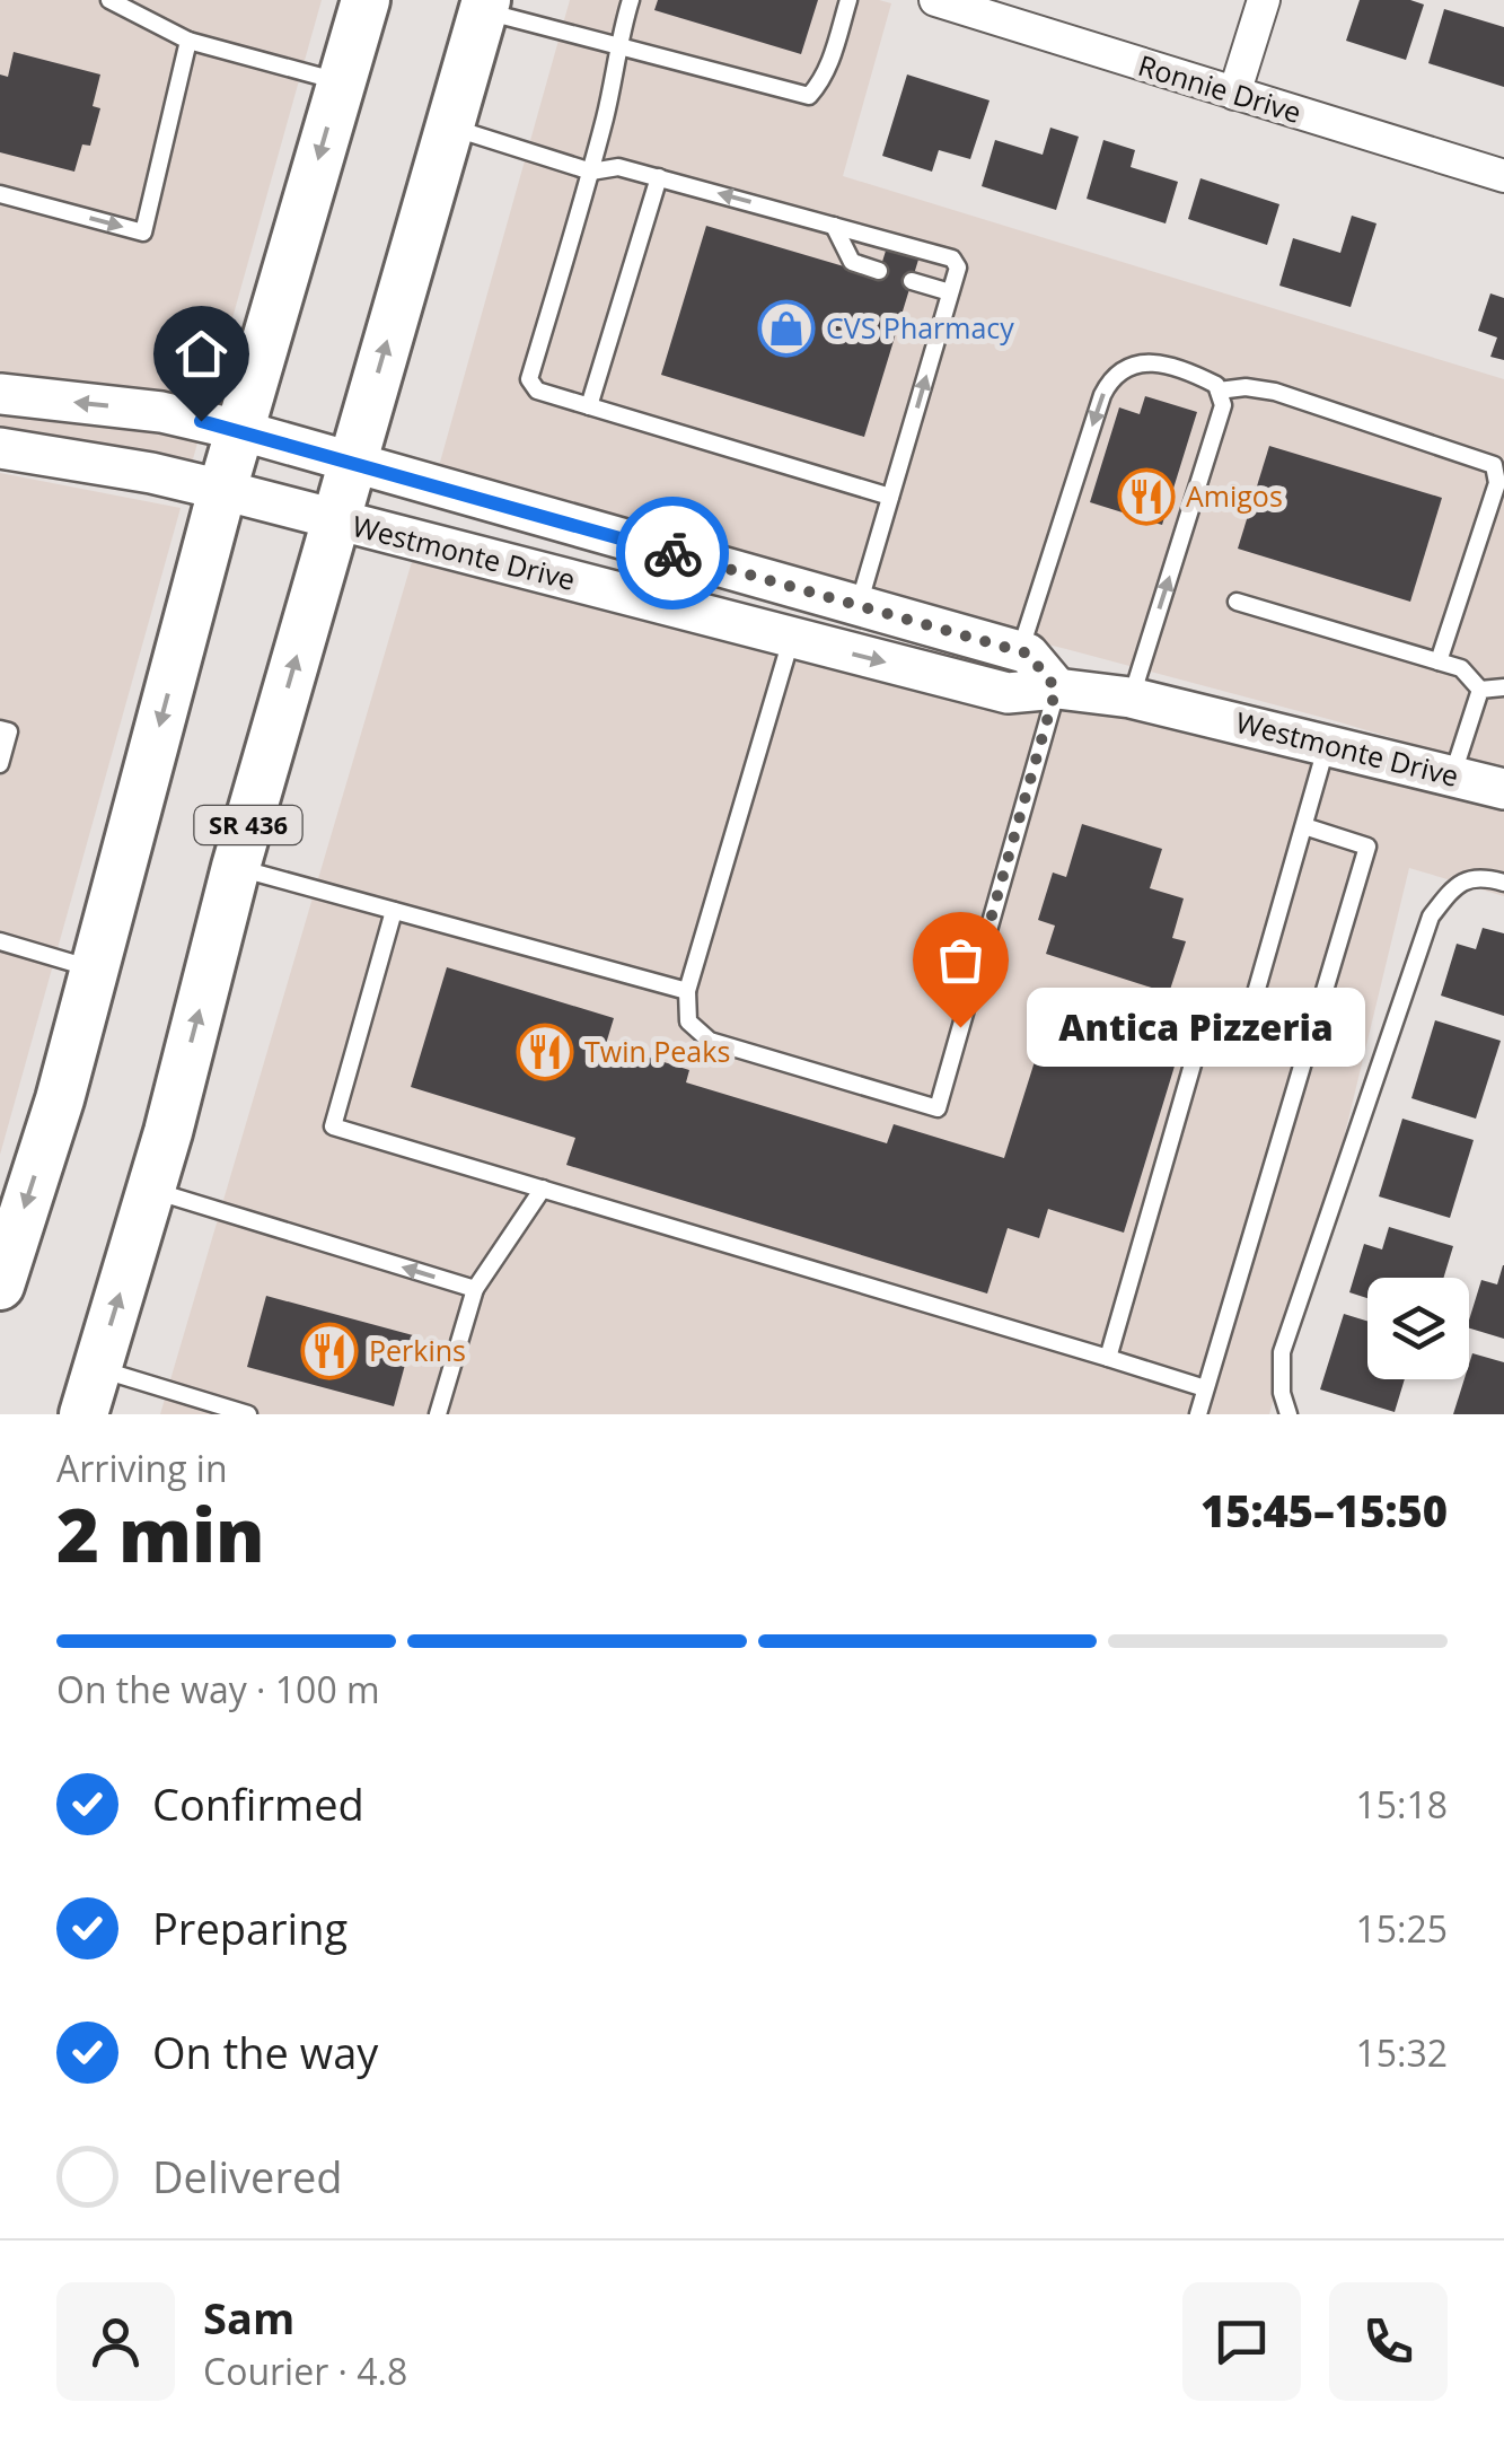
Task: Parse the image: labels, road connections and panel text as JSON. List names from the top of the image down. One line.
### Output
{"streets":{"main road":["SR 436"],"street":["Ronnie Drive","Westmonte Drive"]},"crossings":[["Westmonte Drive","SR 436"]],"places":{"shop":["CVS Pharmacy"],"restaurant":["Amigos","Twin Peaks","Perkins"],"other":["Antica Pizzeria"]},"page":{"bubble":"Antica Pizzeria","heading":["2 min","Arriving in","15:45–15:50"],"panel":["Sam","Courier · 4.8"],"bar":"On the way · 100 m","list":[["Confirmed","15:18"],["Preparing","15:25"],["On the way","15:32"],"Delivered"]}}
